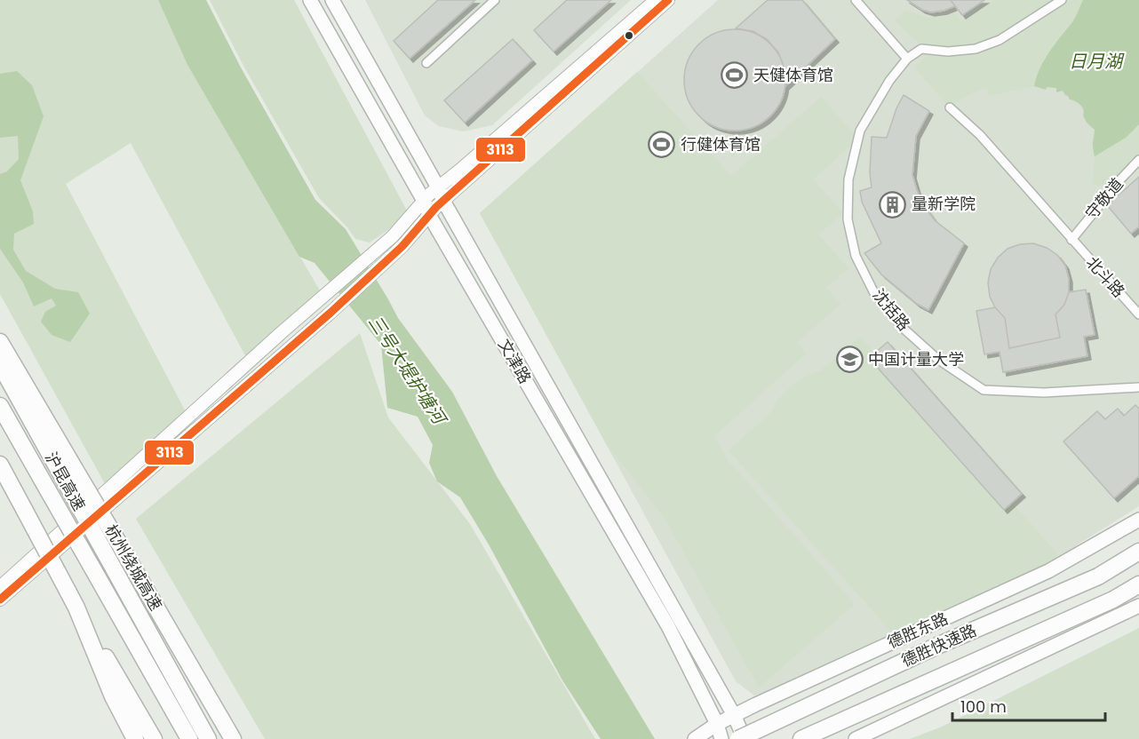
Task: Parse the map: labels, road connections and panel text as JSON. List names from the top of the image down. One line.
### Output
{"streets":{"highway":["沪昆高速","杭州绕城高速","德胜快速路"],"main road":["文津路","德胜东路"],"street":["守敬道","北斗路","沈括路"]},"crossings":[["守敬道","北斗路"],["文津路","德胜东路"],["沪昆高速","杭州绕城高速"]],"water":["日月湖","三号大堤护塘河"],"places":{"sports":["天健体育馆","行健体育馆"],"building":["量新学院"],"school or university":["中国计量大学"]},"lines":["transit line 3113"],"scale_bar":"100 m"}
